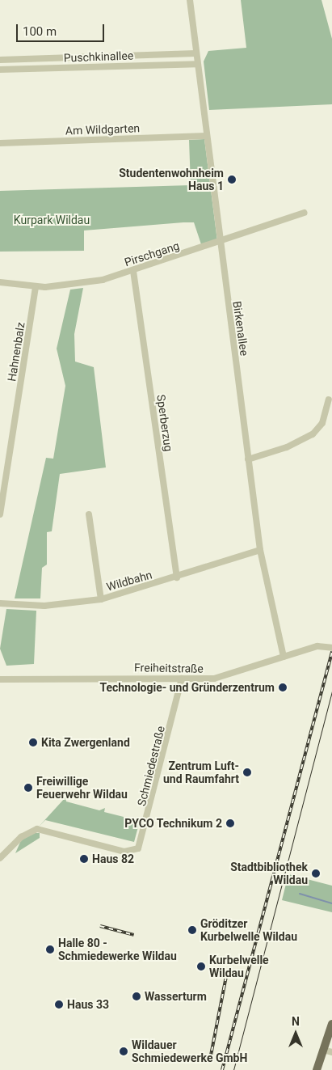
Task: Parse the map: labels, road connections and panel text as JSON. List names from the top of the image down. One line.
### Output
{"streets":{"street":["Puschkinallee","Am Wildgarten","Pirschgang","Birkenallee","Hahnenbalz","Sperberzug","Wildbahn","Freiheitstraße","Schmiedestraße"]},"crossings":[["Puschkinallee","Birkenallee"],["Am Wildgarten","Birkenallee"],["Pirschgang","Birkenallee"],["Pirschgang","Hahnenbalz"],["Pirschgang","Sperberzug"],["Birkenallee","Wildbahn"],["Birkenallee","Freiheitstraße"],["Sperberzug","Wildbahn"],["Freiheitstraße","Schmiedestraße"]],"parks":["Kurpark Wildau"],"places":["Studentenwohnheim Haus 1","Technologie- und Gründerzentrum","Kita Zwergenland","Zentrum Luft- und Raumfahrt","Freiwillige Feuerwehr Wildau","PYCO Technikum 2","Haus 82","Stadtbibliothek Wildau","Gröditzer Kurbelwelle Wildau","Halle 80 - Schmiedewerke Wildau","Kurbelwelle Wildau","Wasserturm","Haus 33","Wildauer Schmiedewerke GmbH"],"scale_bar":"100 m","north":"top"}
